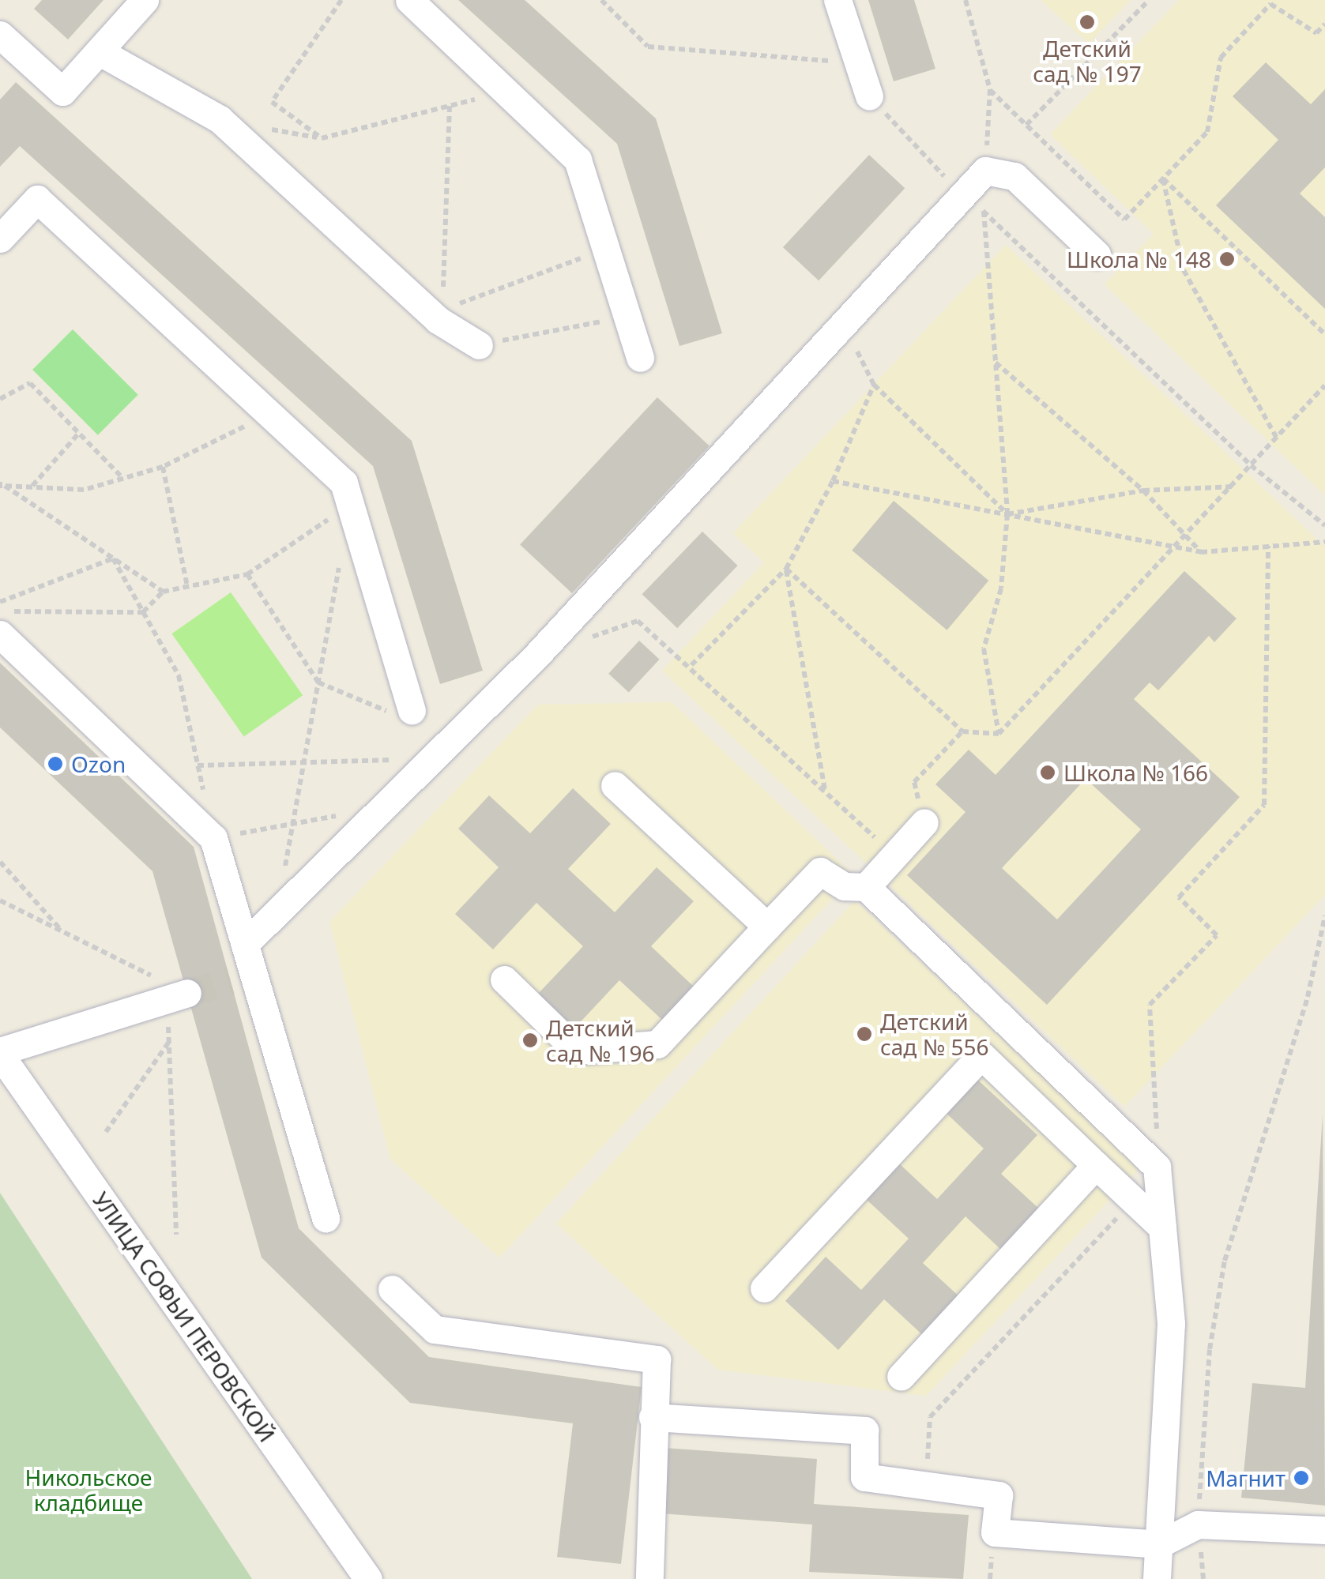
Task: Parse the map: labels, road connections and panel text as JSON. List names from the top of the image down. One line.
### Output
{"streets":{"street":["УЛИЦА СОФЬИ ПЕРОВСКОЙ"]},"parks":["Никольское кладбище"],"places":["Детский сад № 197","Школа № 148","Ozon","Школа № 166","Детский сад № 556","Детский сад № 196","Магнит"]}
